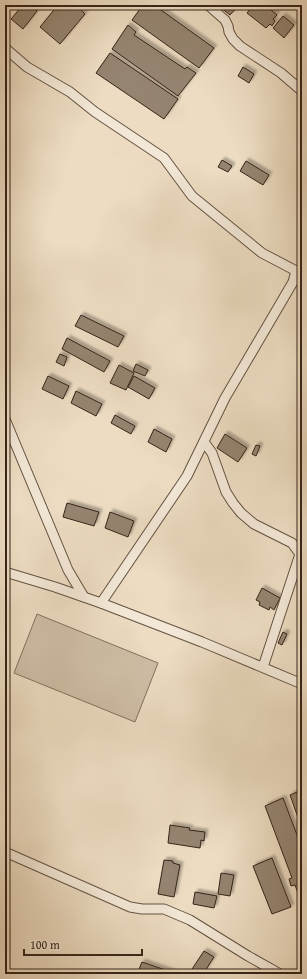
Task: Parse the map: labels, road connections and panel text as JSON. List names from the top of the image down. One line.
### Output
{"scale_bar":"100 m"}
